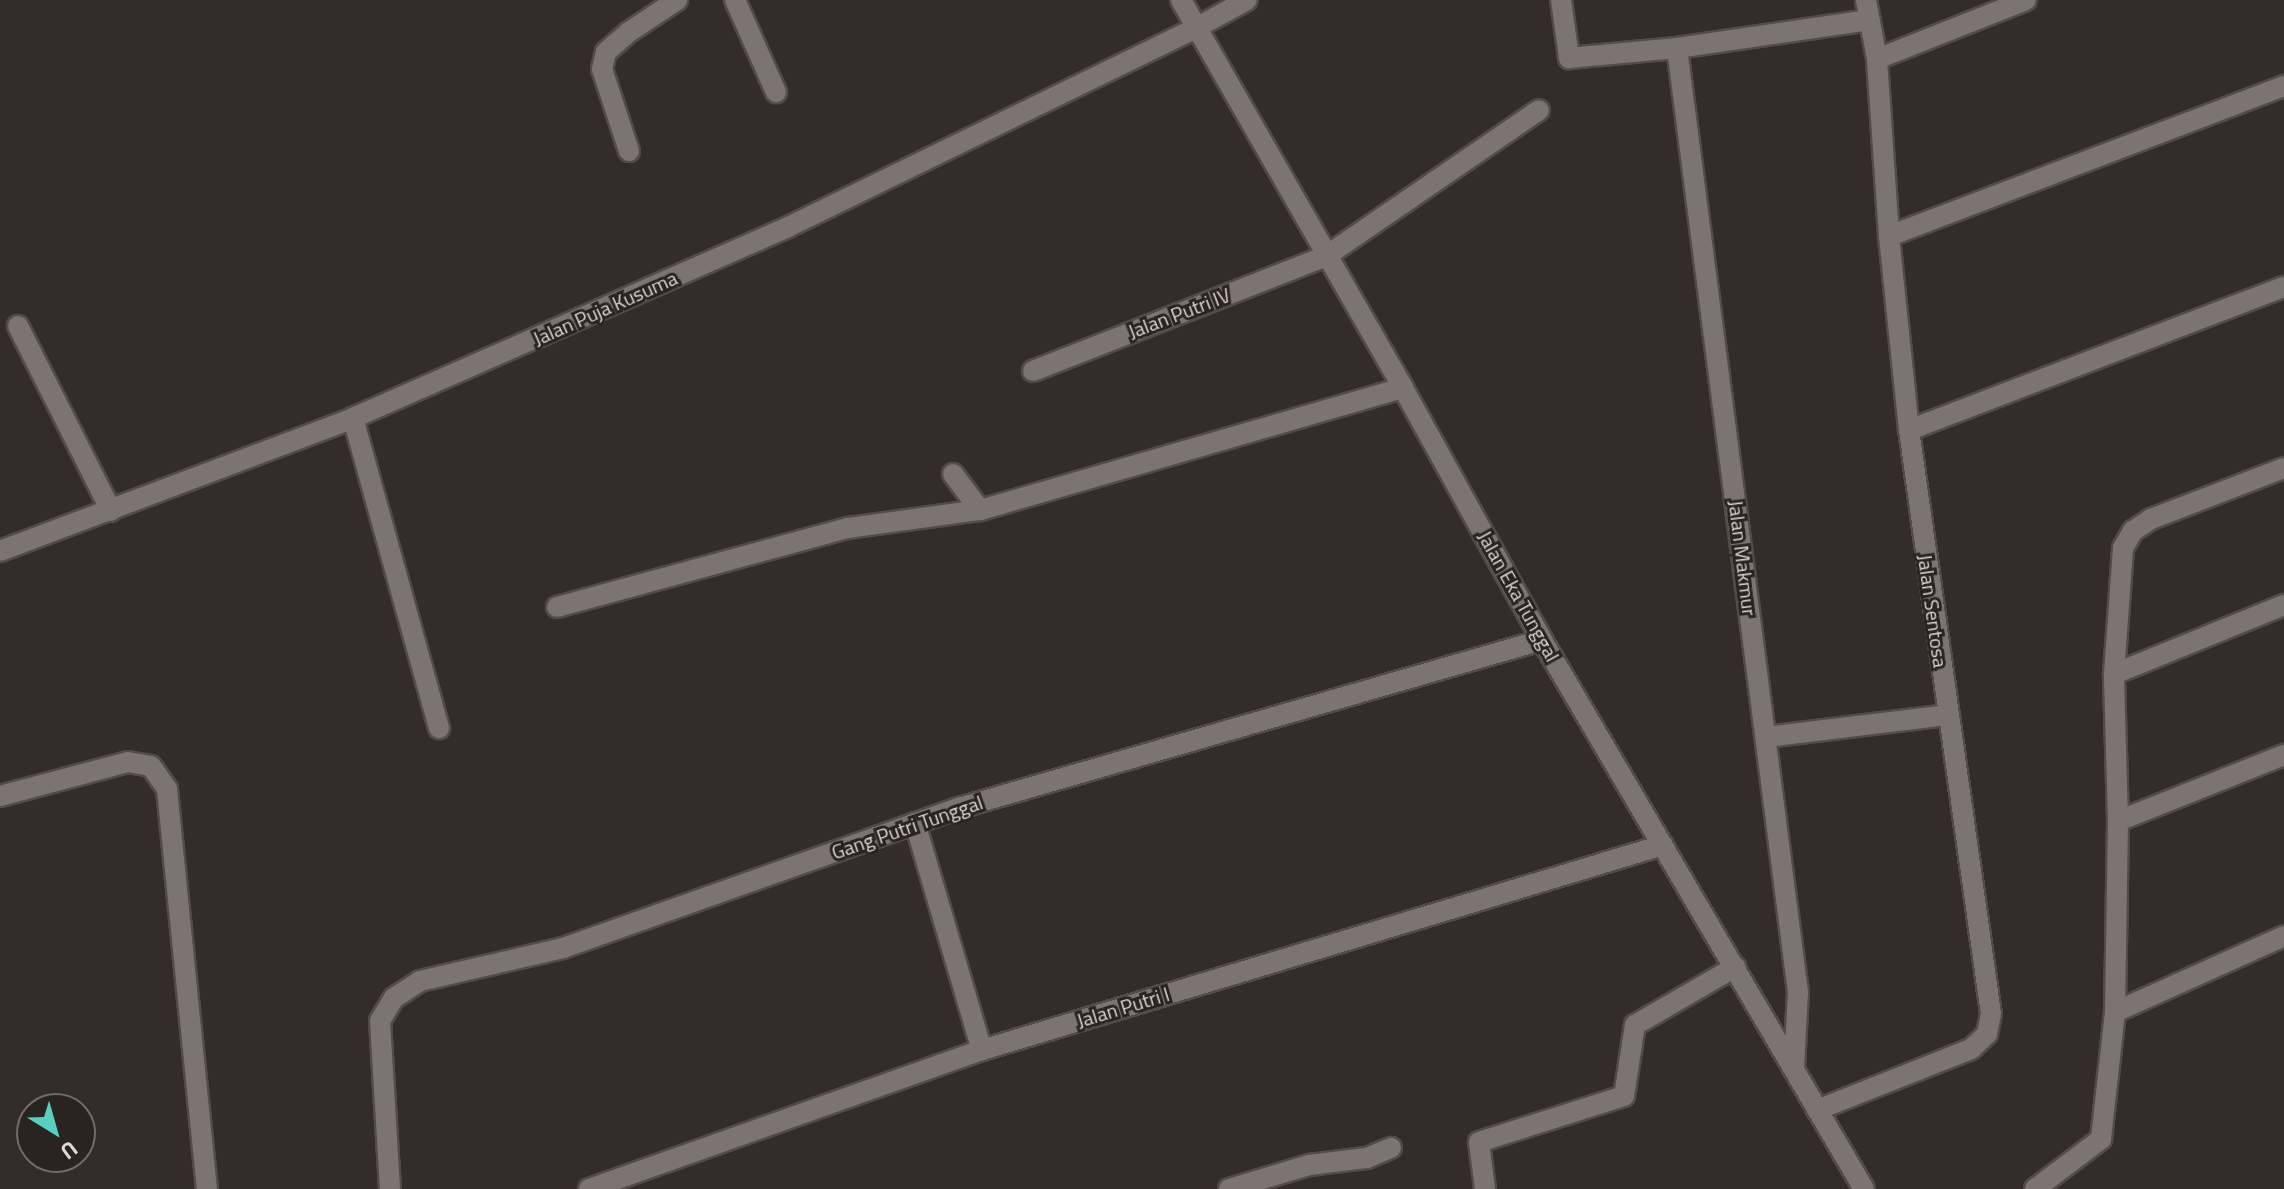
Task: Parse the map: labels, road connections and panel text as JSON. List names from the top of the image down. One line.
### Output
{"streets":{"street":["Jalan Puja Kusuma","Jalan Putri IV","Jalan Makmur","Jalan Eka Tunggal","Jalan Sentosa","Gang Putri Tunggal","Jalan Putri I"]},"crossings":[["Jalan Puja Kusuma","Jalan Eka Tunggal"],["Jalan Putri IV","Jalan Eka Tunggal"],["Jalan Makmur","Jalan Eka Tunggal"],["Jalan Eka Tunggal","Jalan Sentosa"],["Jalan Eka Tunggal","Gang Putri Tunggal"],["Jalan Eka Tunggal","Jalan Putri I"]],"north":"bottom right"}
